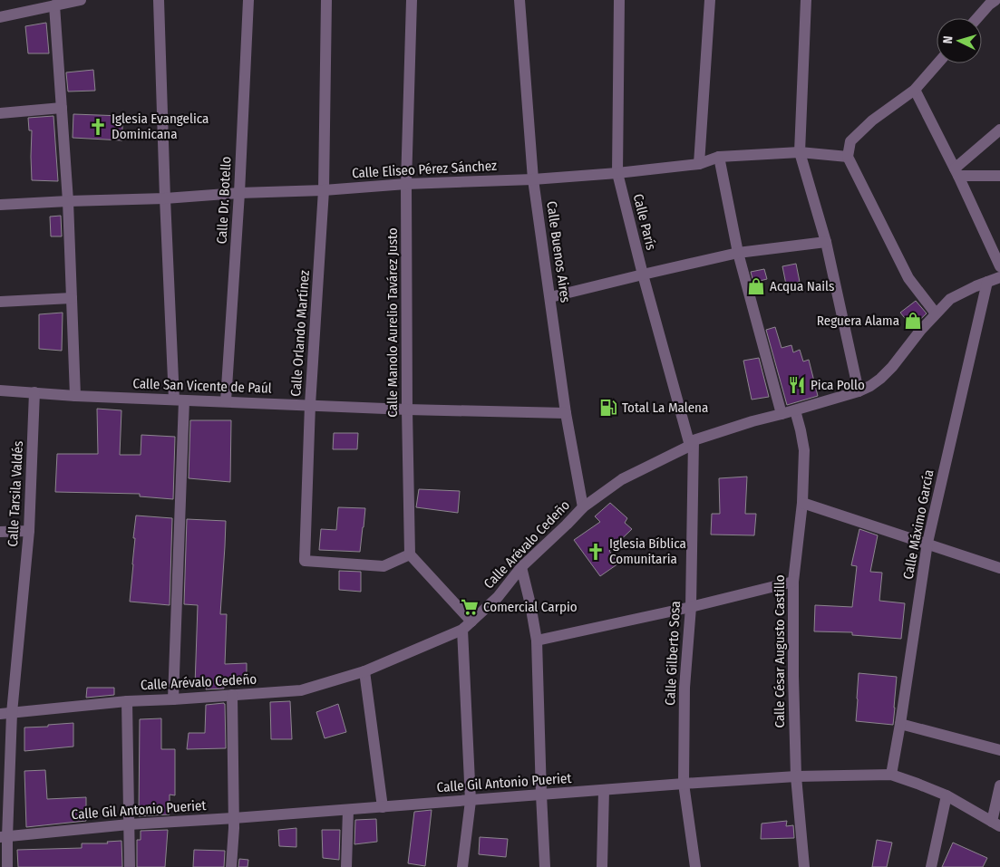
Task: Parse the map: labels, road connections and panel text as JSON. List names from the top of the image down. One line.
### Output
{"streets":{"street":["Calle Eliseo Pérez Sánchez","Calle Dr. Botello","Calle París","Calle Buenos Aires","Calle Manolo Aurelio Tavárez Justo","Calle Orlando Martínez","Calle San Vicente de Paúl","Calle Tarsila Valdés","Calle Máximo García","Calle Arévalo Cedeño","Calle César Augusto Castillo","Calle Gilberto Sosa","Calle Gil Antonio Pueriet"]},"crossings":[["Calle Eliseo Pérez Sánchez","Calle Dr. Botello"],["Calle Eliseo Pérez Sánchez","Calle París"],["Calle Eliseo Pérez Sánchez","Calle Buenos Aires"],["Calle Eliseo Pérez Sánchez","Calle Manolo Aurelio Tavárez Justo"],["Calle Eliseo Pérez Sánchez","Calle Orlando Martínez"],["Calle Dr. Botello","Calle San Vicente de Paúl"],["Calle París","Calle Arévalo Cedeño"],["Calle París","Calle Gilberto Sosa"],["Calle Buenos Aires","Calle San Vicente de Paúl"],["Calle Buenos Aires","Calle Arévalo Cedeño"],["Calle Manolo Aurelio Tavárez Justo","Calle Orlando Martínez"],["Calle Manolo Aurelio Tavárez Justo","Calle San Vicente de Paúl"],["Calle Orlando Martínez","Calle San Vicente de Paúl"],["Calle San Vicente de Paúl","Calle Tarsila Valdés"],["Calle Tarsila Valdés","Calle Arévalo Cedeño"],["Calle Tarsila Valdés","Calle Gil Antonio Pueriet"],["Calle Máximo García","Calle Arévalo Cedeño"],["Calle Máximo García","Calle Gil Antonio Pueriet"],["Calle Arévalo Cedeño","Calle César Augusto Castillo"],["Calle Arévalo Cedeño","Calle Gilberto Sosa"],["Calle César Augusto Castillo","Calle Gil Antonio Pueriet"],["Calle Gilberto Sosa","Calle Gil Antonio Pueriet"]],"places":{"church":["Iglesia Evangelica Dominicana","Iglesia Bíblica Comunitaria"],"shop":["Acqua Nails","Reguera Alama"],"restaurant":["Pica Pollo"],"fuel station":["Total La Malena"],"supermarket":["Comercial Carpio"]},"north":"left"}
